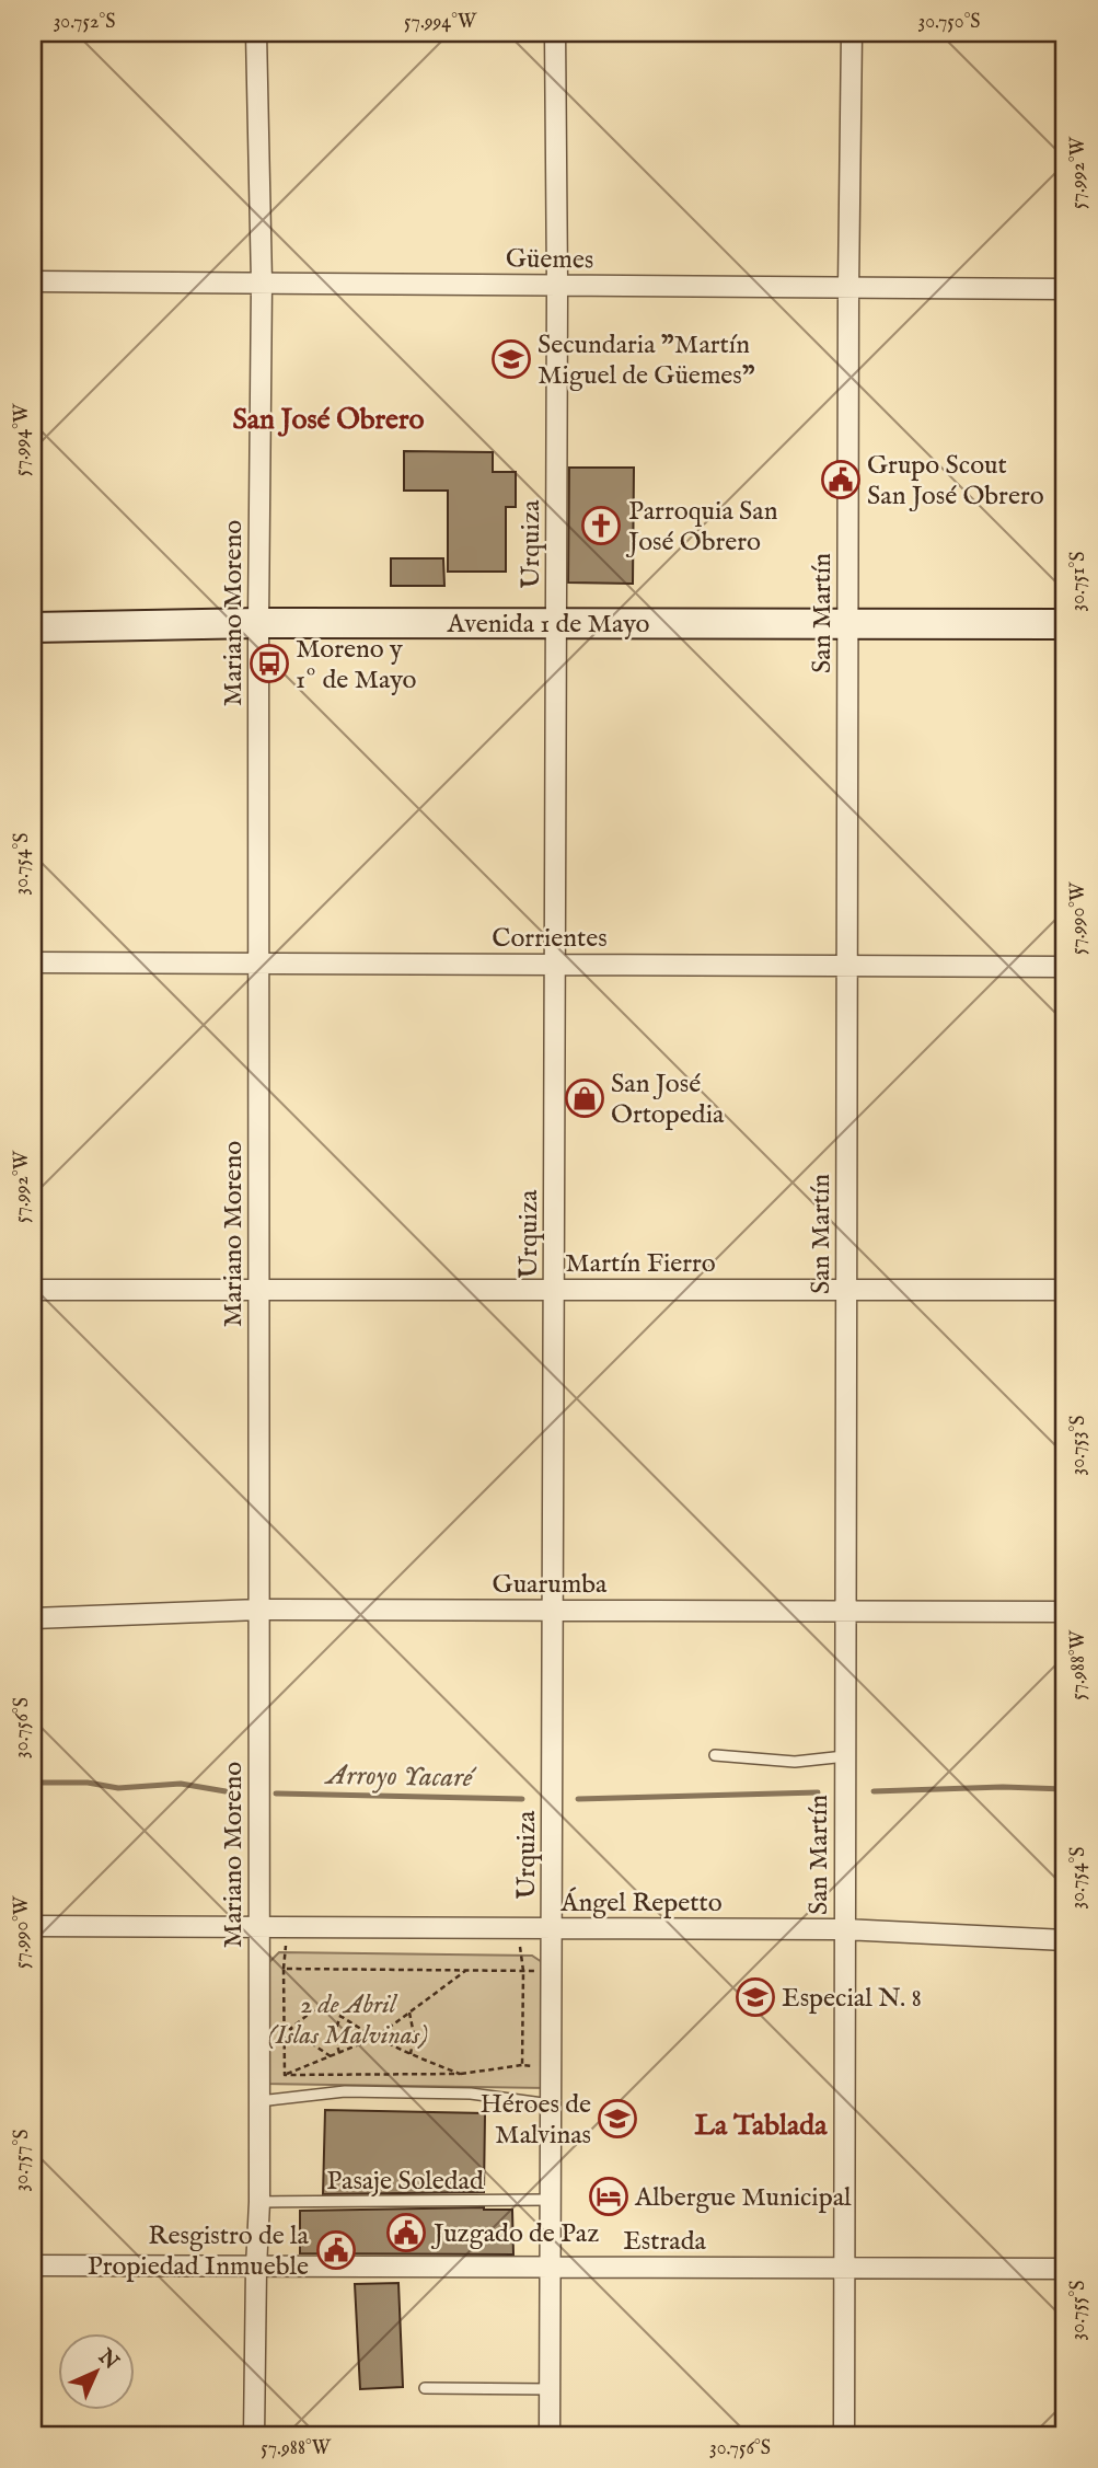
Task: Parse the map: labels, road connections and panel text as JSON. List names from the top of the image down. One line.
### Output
{"streets":{"main road":["Avenida 1 de Mayo"],"street":["Güemes","Urquiza","Mariano Moreno","San Martín","Corrientes","Martín Fierro","Guarumba","Ángel Repetto","Estrada"],"lane":["Pasaje Soledad"]},"crossings":[["Güemes","Urquiza"],["Güemes","Mariano Moreno"],["Güemes","San Martín"],["Urquiza","Avenida 1 de Mayo"],["Urquiza","Corrientes"],["Urquiza","Martín Fierro"],["Urquiza","Guarumba"],["Urquiza","Ángel Repetto"],["Urquiza","Pasaje Soledad"],["Urquiza","Estrada"],["Mariano Moreno","Avenida 1 de Mayo"],["Mariano Moreno","Corrientes"],["Mariano Moreno","Martín Fierro"],["Mariano Moreno","Guarumba"],["Mariano Moreno","Ángel Repetto"],["Mariano Moreno","Pasaje Soledad"],["Mariano Moreno","Estrada"],["San Martín","Avenida 1 de Mayo"],["San Martín","Corrientes"],["San Martín","Martín Fierro"],["San Martín","Guarumba"],["San Martín","Ángel Repetto"],["San Martín","Estrada"]],"districts":["San José Obrero","La Tablada"],"water":["Arroyo Yacaré"],"parks":["2 de Abril (Islas Malvinas)"],"places":{"school or university":["Secundaria \"Martín Miguel de Güemes\"","Especial N. 8","Héroes de Malvinas"],"public building":["Grupo Scout San José Obrero","Juzgado de Paz","Resgistro de la Propiedad Inmueble"],"church":["Parroquia San José Obrero"],"bus stop":["Moreno y 1º de Mayo"],"shop":["San José Ortopedia"],"hotel":["Albergue Municipal"]},"north":"top right","coordinates":["30.752°S","57.994°W","30.750°S","57.992°W","30.751°S","30.754°S","57.990°W","30.753°S","57.988°W","30.756°S","30.757°S","30.755°S"]}
